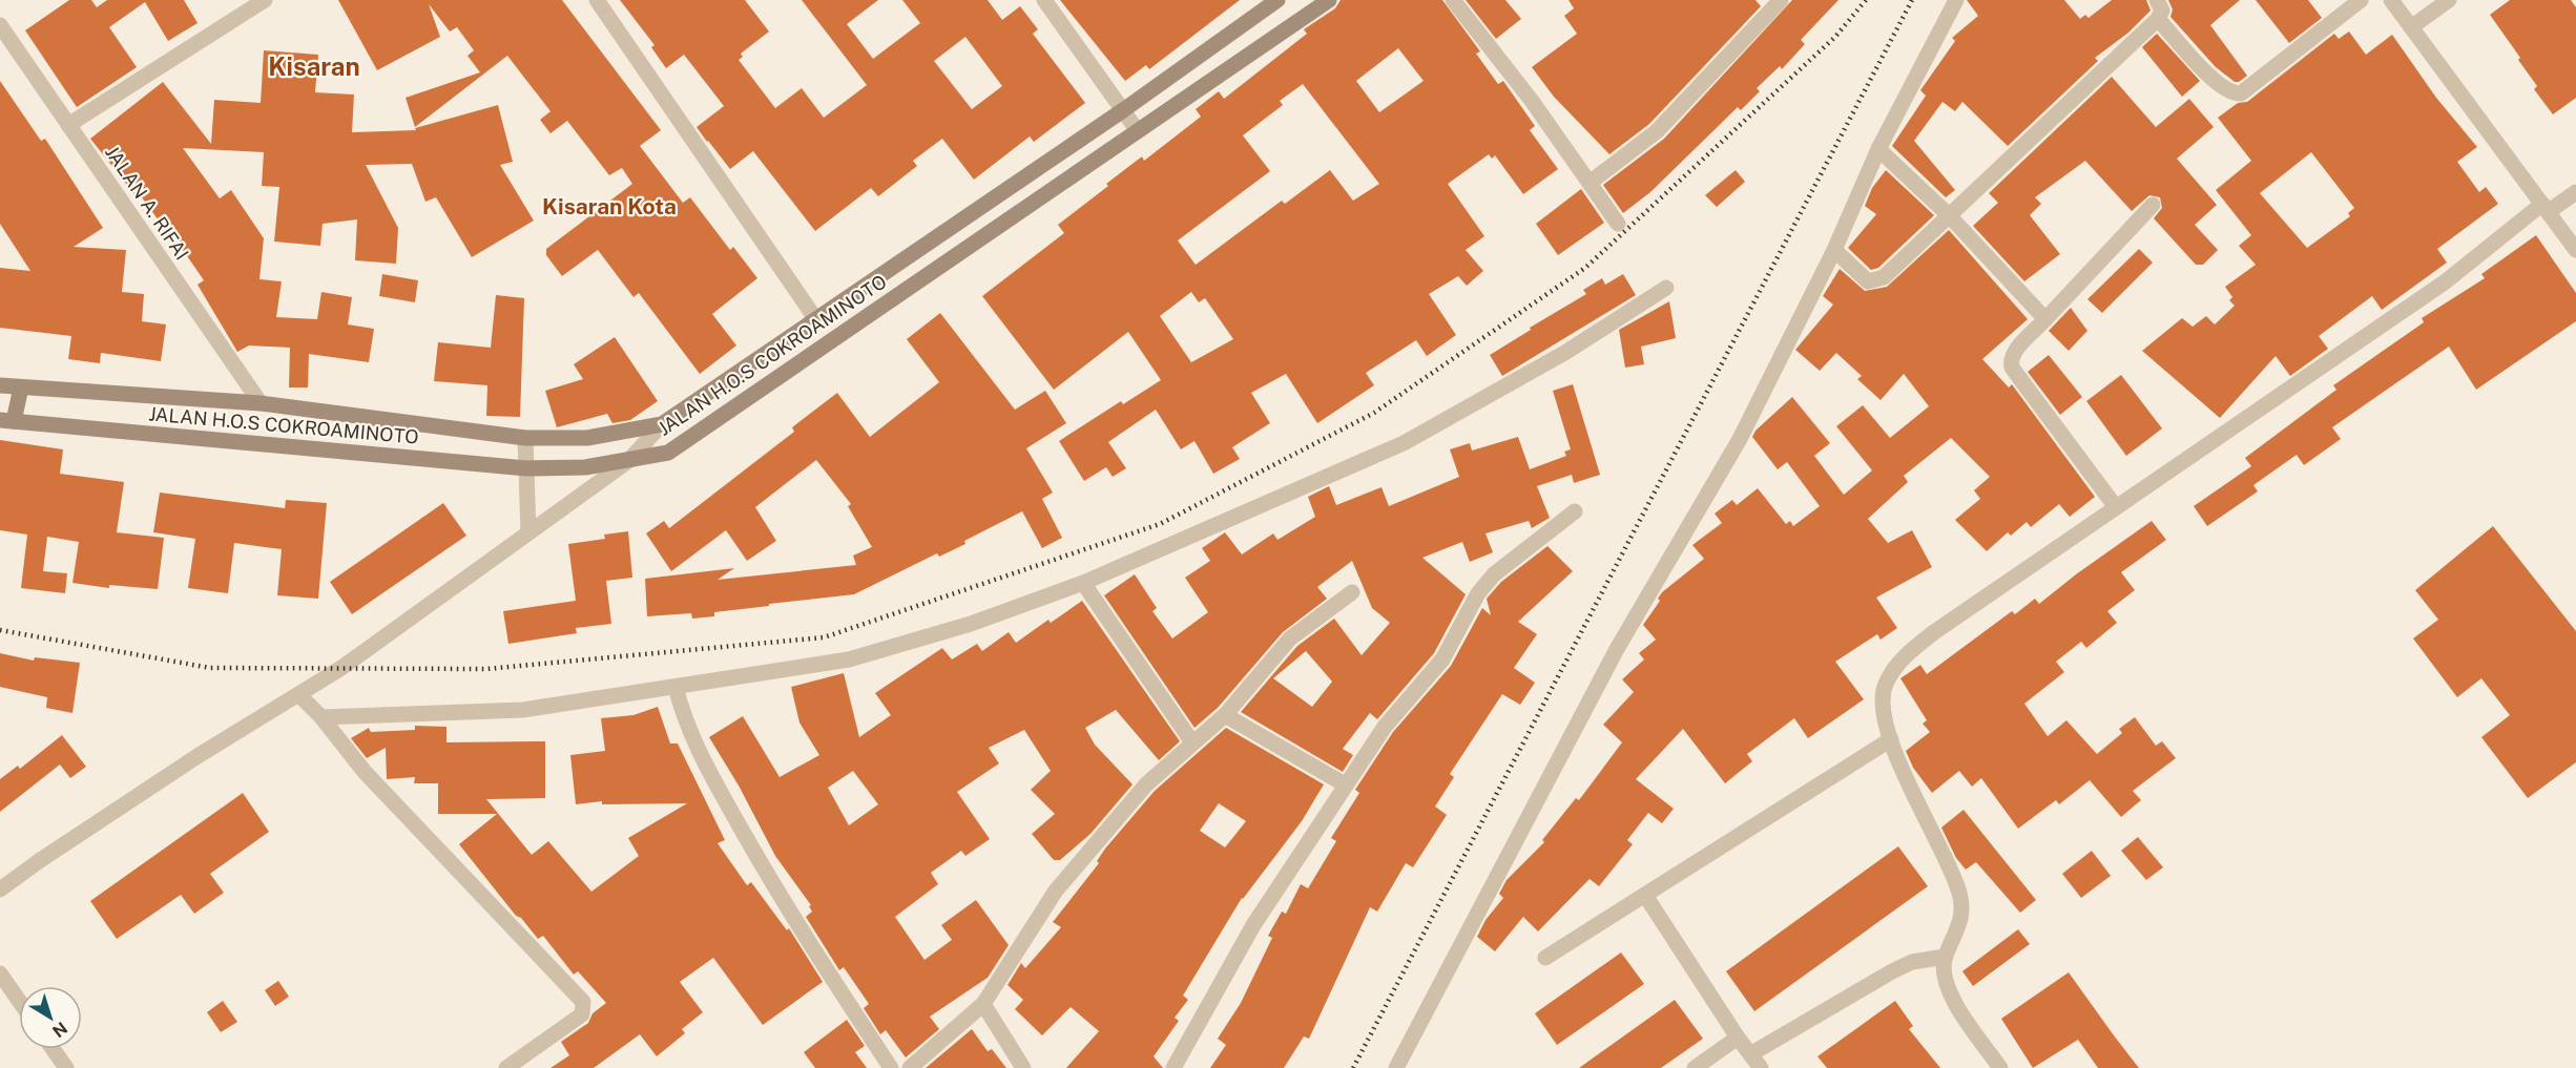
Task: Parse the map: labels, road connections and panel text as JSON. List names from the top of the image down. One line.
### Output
{"streets":{"main road":["JALAN H.O.S COKROAMINOTO"],"street":["JALAN A. RIFAI"]},"crossings":[["JALAN A. RIFAI","JALAN H.O.S COKROAMINOTO"]],"districts":["Kisaran","Kisaran Kota"],"north":"bottom right"}
